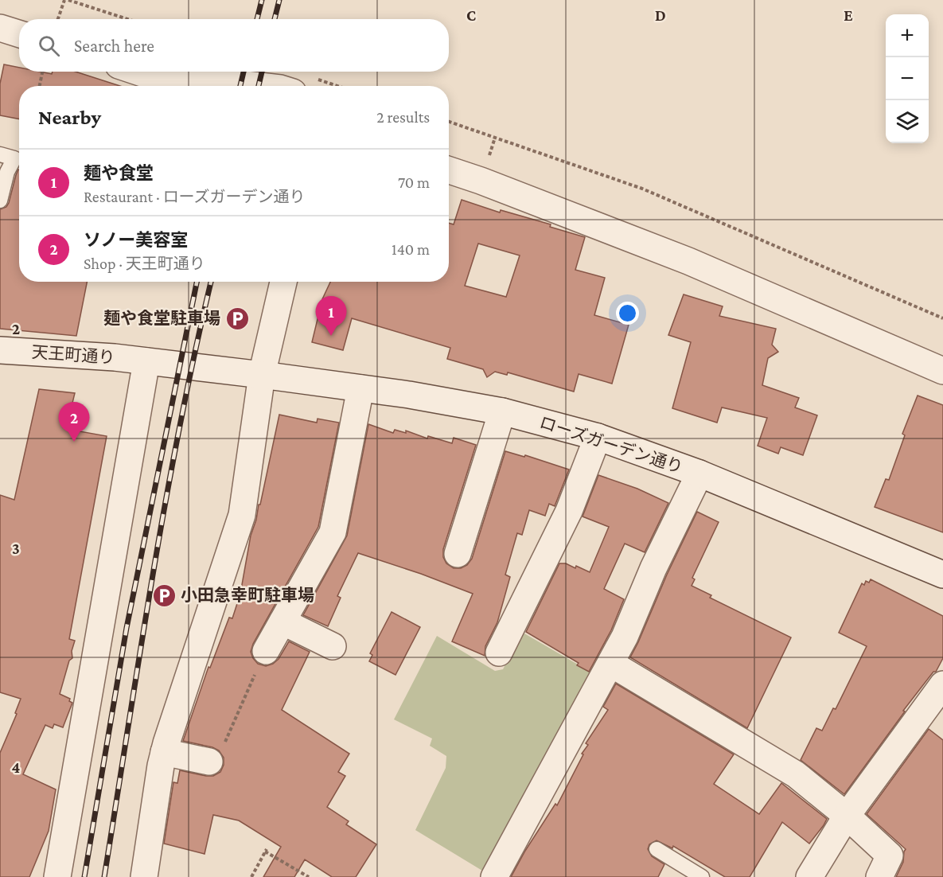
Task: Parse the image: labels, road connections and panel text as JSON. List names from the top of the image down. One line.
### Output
{"streets":{"street":["天王町通り","ローズガーデン通り"]},"crossings":[["天王町通り","ローズガーデン通り"]],"places":{"parking":["麺や食堂駐車場","小田急幸町駐車場"]},"page":{"map_buttons":["+","−"],"search":"Search here","heading":["Nearby","2 results"],"list":[{"mark":"1","name":"麺や食堂","note":"Restaurant · ローズガーデン通り","value":"70 m"},{"mark":"2","name":"ソノー美容室","note":"Shop · 天王町通り","value":"140 m"}],"pins":["1","2"]},"grid":{"columns":["C","D","E"],"rows":["2","3","4"]}}
